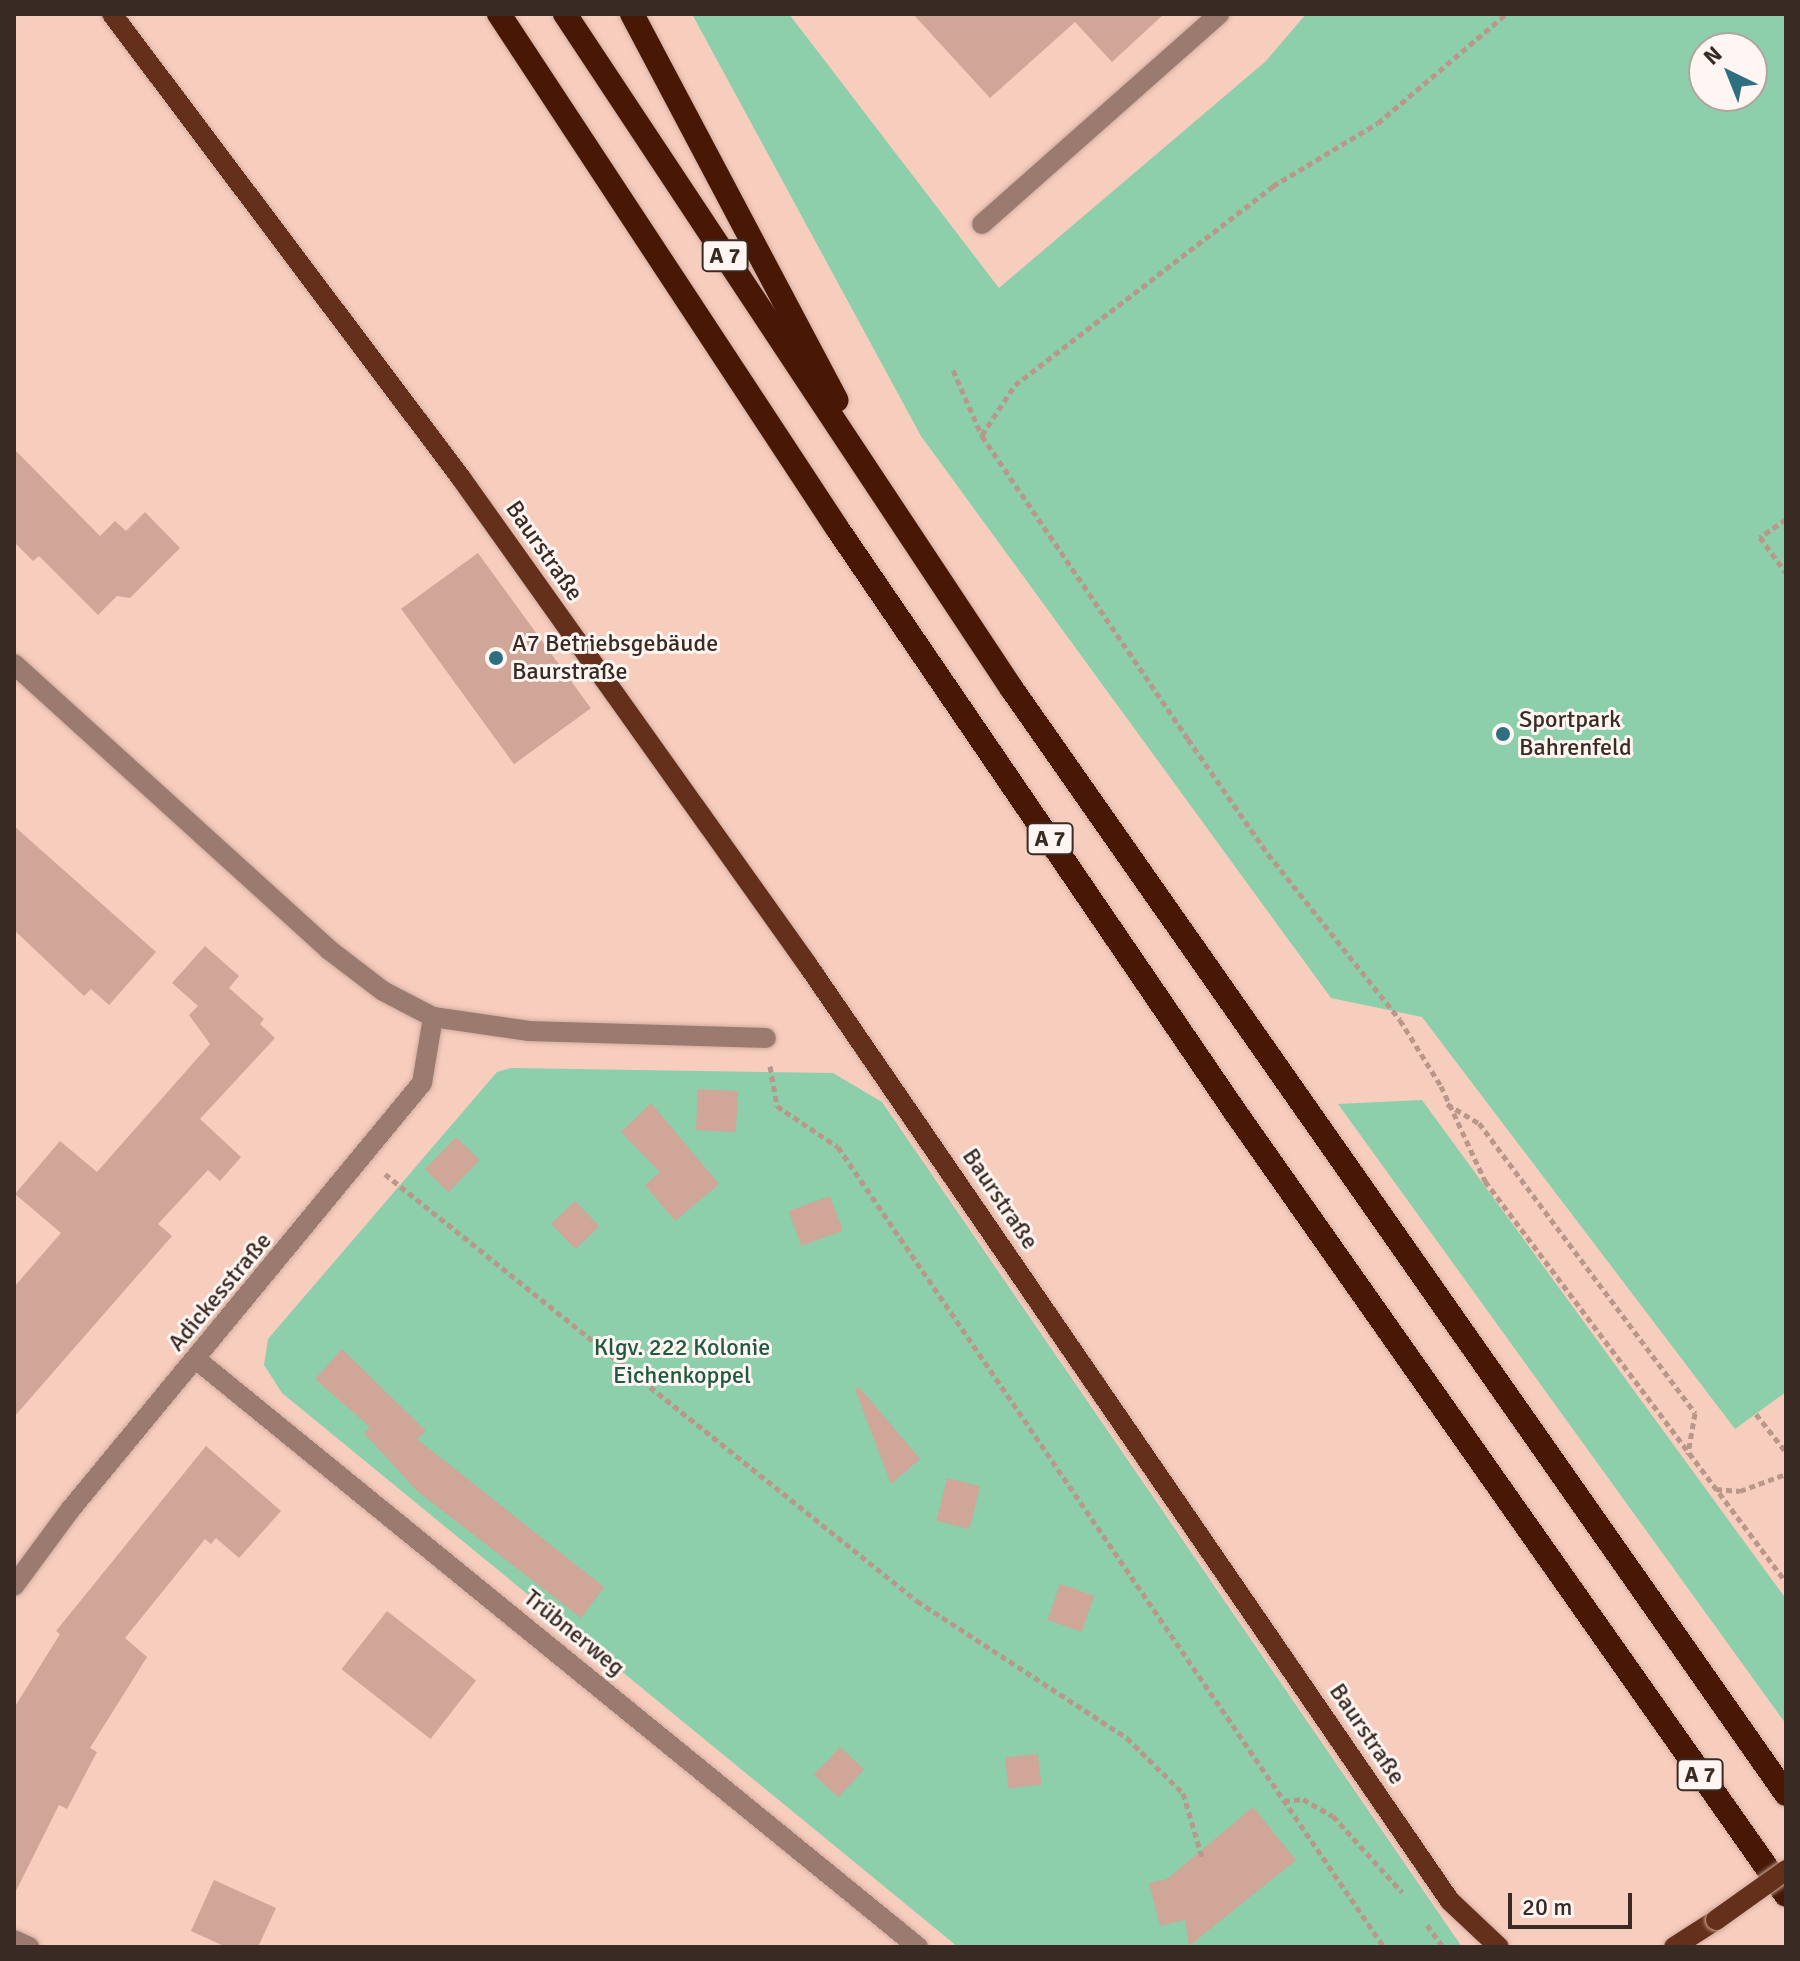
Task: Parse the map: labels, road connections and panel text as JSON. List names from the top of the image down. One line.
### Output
{"streets":{"highway":["A 7"],"main road":["Baurstraße"],"street":["Adickesstraße","Trübnerweg"]},"crossings":[["Adickesstraße","Trübnerweg"]],"parks":["Klgv. 222 Kolonie Eichenkoppel"],"places":["A7 Betriebsgebäude Baurstraße","Sportpark Bahrenfeld"],"scale_bar":"20 m","north":"top left"}
